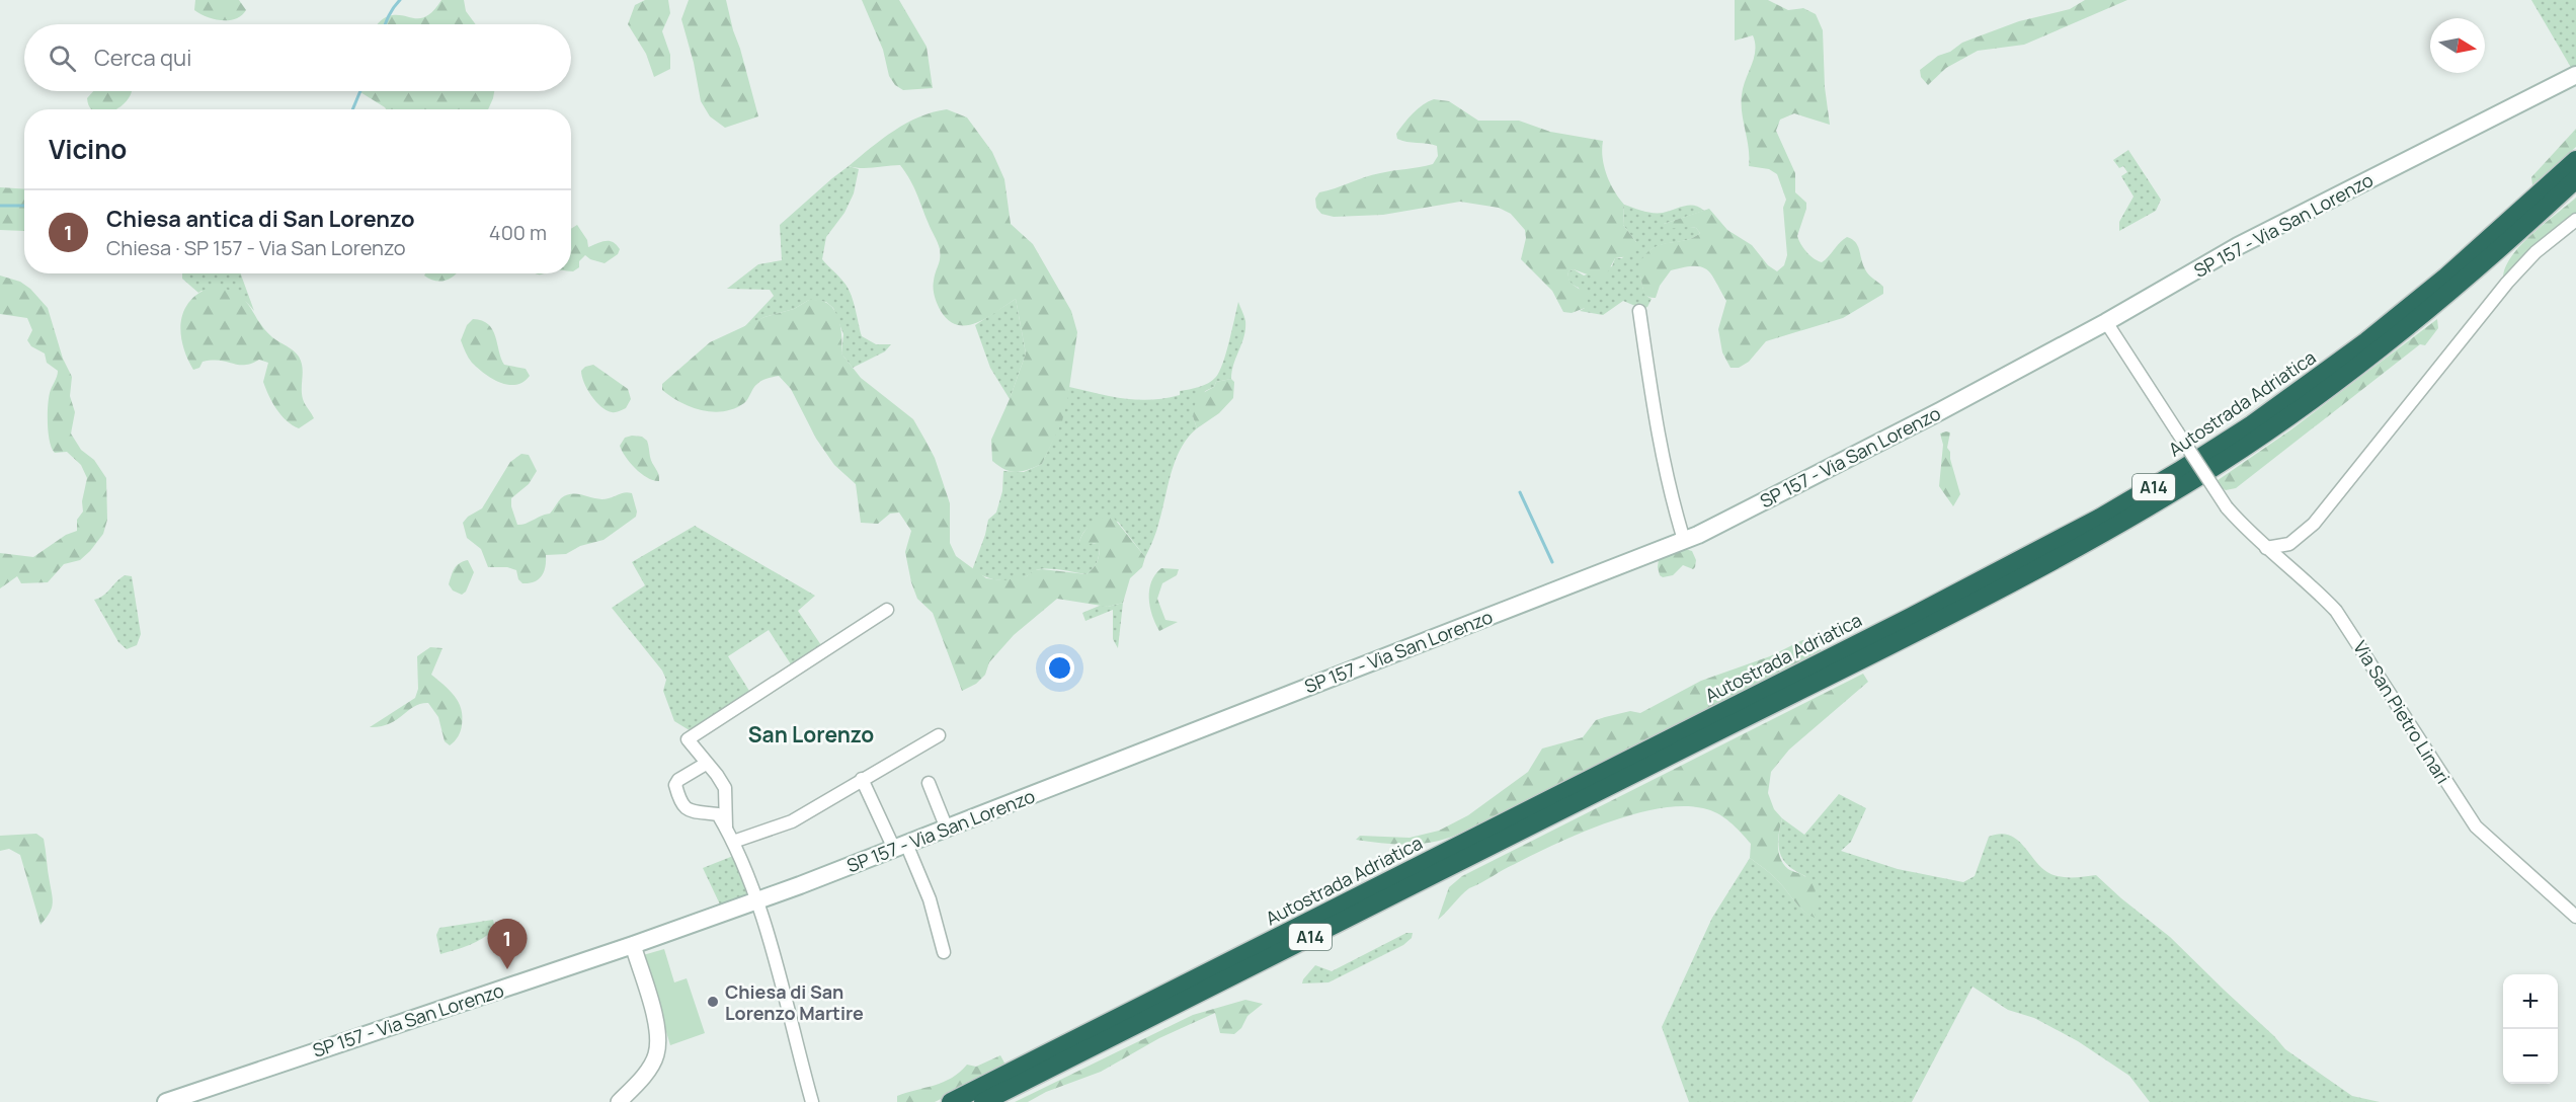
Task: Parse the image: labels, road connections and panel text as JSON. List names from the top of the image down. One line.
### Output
{"streets":{"highway":["Autostrada Adriatica","A14"],"main road":["SP 157 - Via San Lorenzo"],"street":["Via San Pietro Linari"]},"crossings":[["SP 157 - Via San Lorenzo","Via San Pietro Linari"]],"districts":["San Lorenzo"],"places":["Chiesa di San Lorenzo Martire"],"north":"right","page":{"search":"Cerca qui","heading":"Vicino","list":[{"mark":"1","name":"Chiesa antica di San Lorenzo","note":"Chiesa · SP 157 - Via San Lorenzo","value":"400 m"}],"pins":"1","map_buttons":["+","−"]}}
